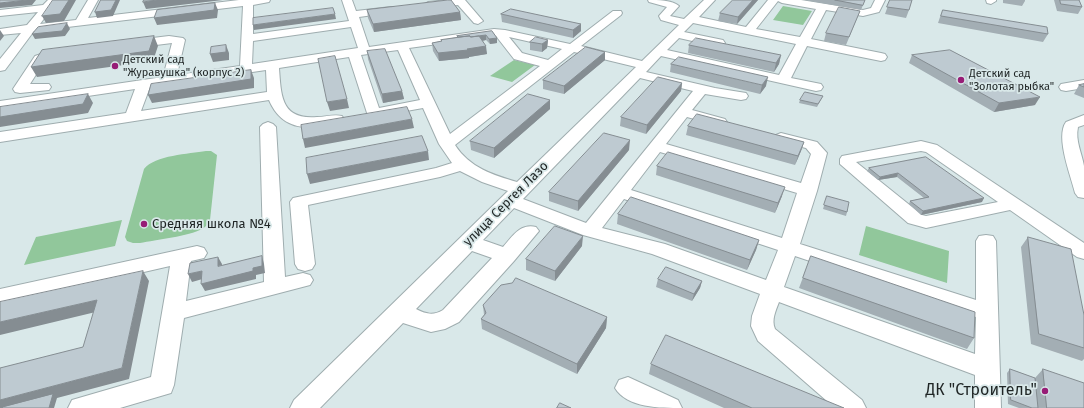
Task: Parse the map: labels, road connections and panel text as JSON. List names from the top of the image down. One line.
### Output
{"streets":{"street":["улица Сергея Лазо"]},"places":["Детский сад \"Журавушка\" (корпус 2)","Детский сад \"Золотая рыбка\"","Средняя школа №4","ДК \"Строитель\""]}
